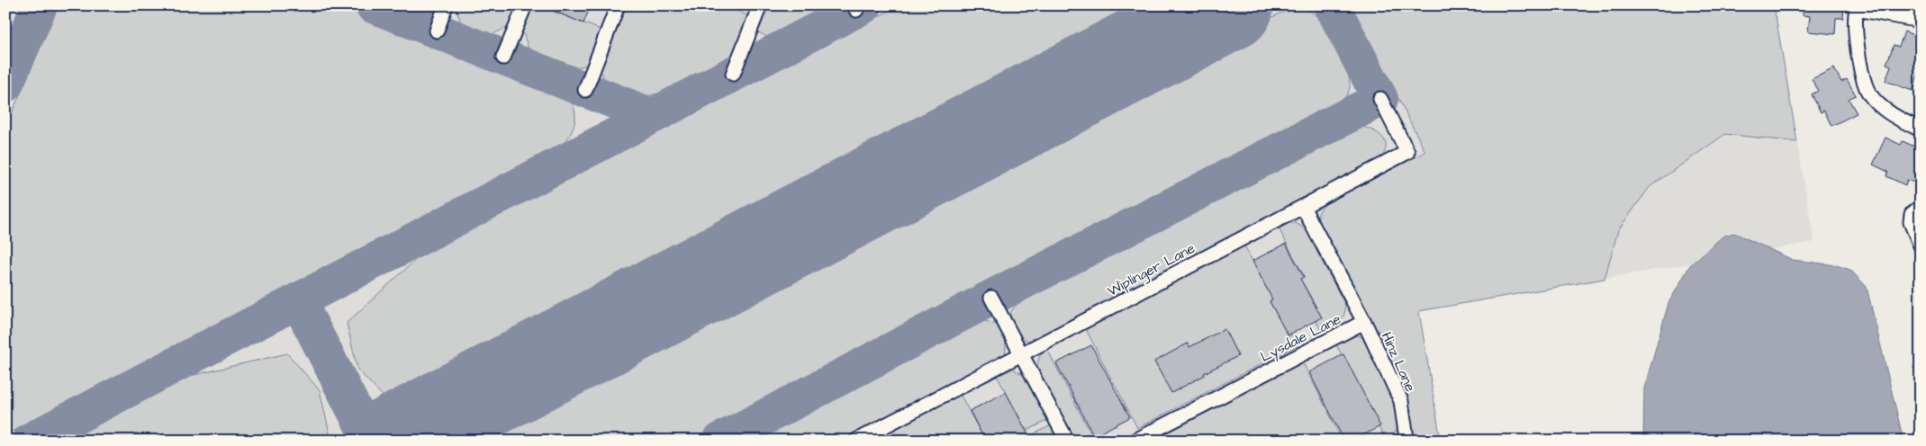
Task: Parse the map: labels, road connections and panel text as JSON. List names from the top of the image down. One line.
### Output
{"streets":{"street":["Wiplinger Lane","Lysdale Lane","Hinz Lane"]},"crossings":[["Wiplinger Lane","Lysdale Lane"],["Lysdale Lane","Hinz Lane"]]}
